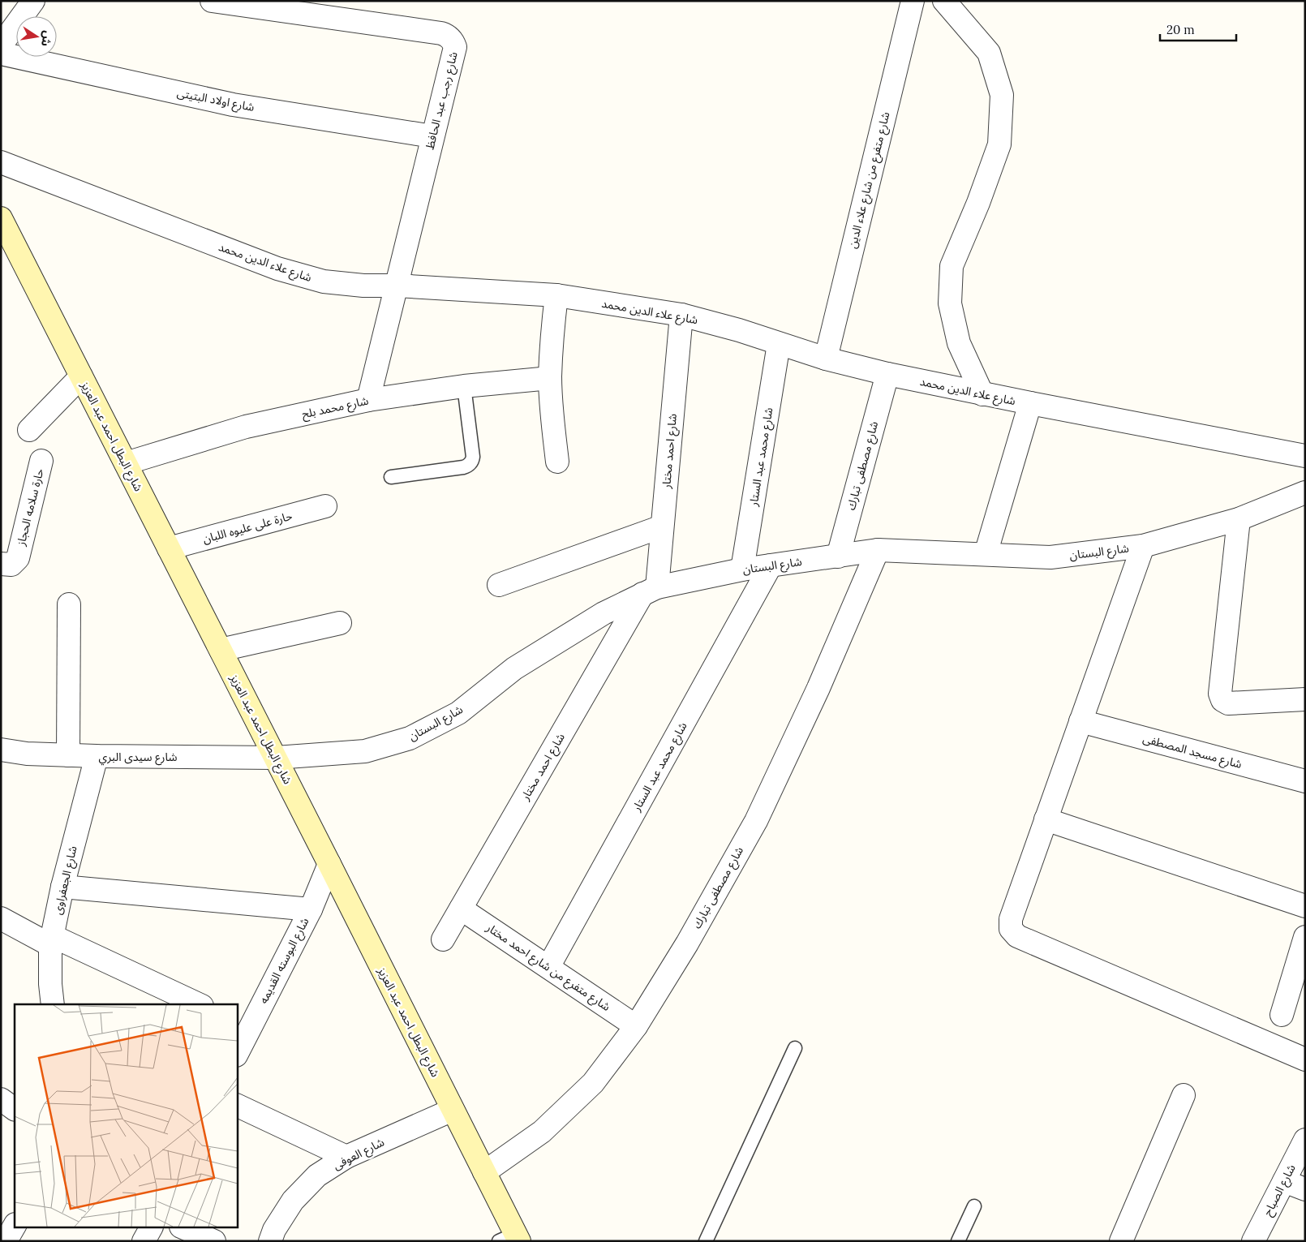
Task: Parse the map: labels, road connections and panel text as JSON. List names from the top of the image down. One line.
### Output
{"streets":{"main road":["شارع البطل احمد عبد العزيز"],"street":["شارع اولاد البتيتى","شارع رجب عبد الحافظ","شارع متفرع من شارع علاء الدين","شارع علاء الدين محمد","شارع محمد بلح","شارع احمد مختار","شارع محمد عبد الستار","شارع مصطفى تبارك","حارة سلامه الحجاز","حارة على عليوه اللبان","شارع البستان","شارع مسجد المصطفى","شارع سيدى البري","شارع الجعفراوى","شارع البوسته القديمه","شارع متفرع من شارع احمد مختار","شارع العوفى","شارع الصباح"]},"crossings":[["شارع اولاد البتيتى","شارع رجب عبد الحافظ"],["شارع رجب عبد الحافظ","شارع علاء الدين محمد"],["شارع رجب عبد الحافظ","شارع محمد بلح"],["شارع متفرع من شارع علاء الدين","شارع علاء الدين محمد"],["شارع علاء الدين محمد","شارع احمد مختار"],["شارع علاء الدين محمد","شارع محمد عبد الستار"],["شارع علاء الدين محمد","شارع مصطفى تبارك"],["شارع محمد بلح","شارع البطل احمد عبد العزيز"],["شارع البطل احمد عبد العزيز","شارع مصطفى تبارك"],["شارع البطل احمد عبد العزيز","حارة على عليوه اللبان"],["شارع البطل احمد عبد العزيز","شارع البستان"],["شارع البطل احمد عبد العزيز","شارع سيدى البري"],["شارع البطل احمد عبد العزيز","شارع البوسته القديمه"],["شارع البطل احمد عبد العزيز","شارع العوفى"],["شارع احمد مختار","شارع البستان"],["شارع احمد مختار","شارع متفرع من شارع احمد مختار"],["شارع محمد عبد الستار","شارع البستان"],["شارع محمد عبد الستار","شارع متفرع من شارع احمد مختار"],["شارع مصطفى تبارك","شارع البستان"],["شارع مصطفى تبارك","شارع متفرع من شارع احمد مختار"],["شارع البستان","شارع سيدى البري"],["شارع سيدى البري","شارع الجعفراوى"]],"scale_bar":"20 m","north":"right"}
